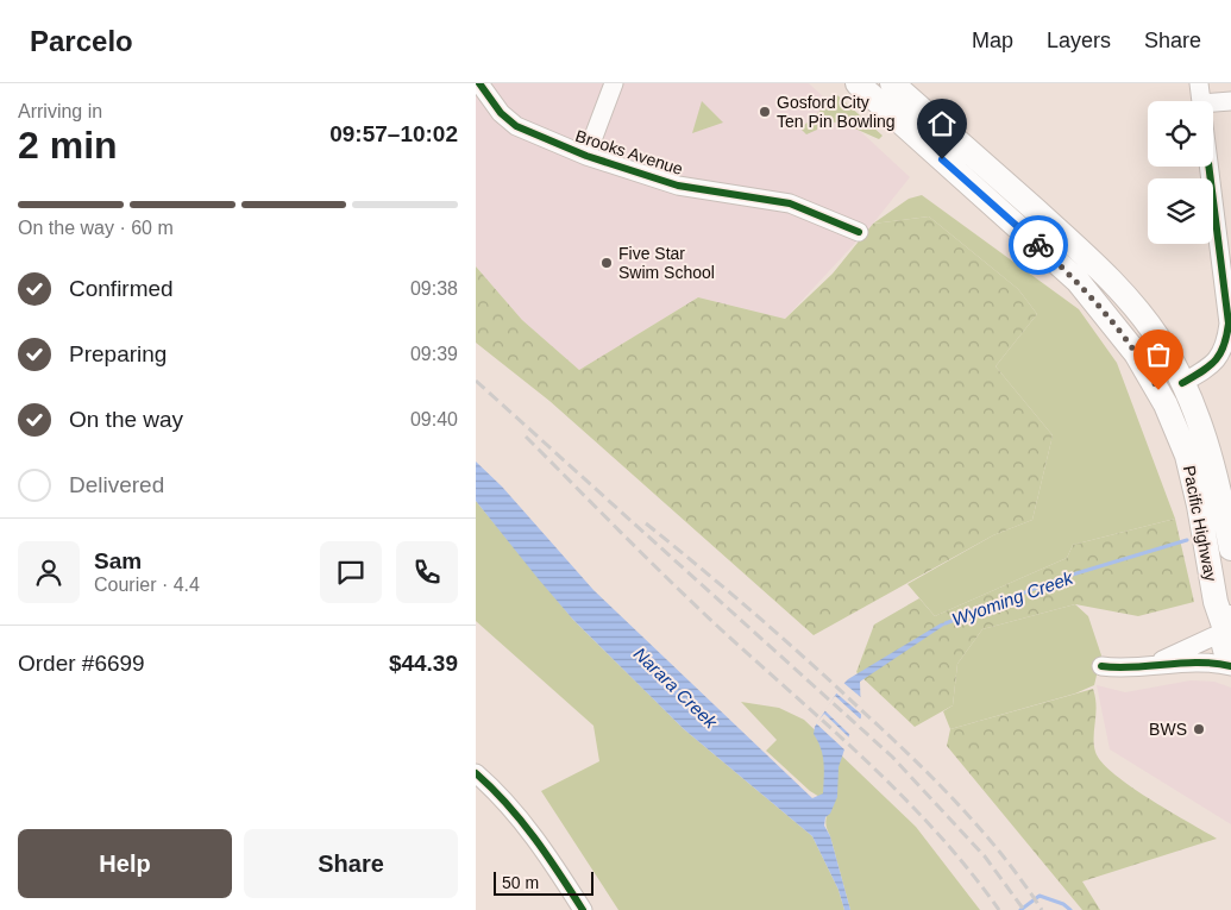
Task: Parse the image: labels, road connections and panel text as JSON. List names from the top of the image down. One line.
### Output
{"streets":{"main road":["Pacific Highway"],"street":["Brooks Avenue"]},"water":["Wyoming Creek","Narara Creek"],"places":["Gosford City Ten Pin Bowling","Five Star Swim School","BWS"],"scale_bar":"50 m","page":{"header":"Parcelo","nav":["Map","Layers","Share"],"heading":["2 min","Arriving in","09:57–10:02"],"panel":["Sam","Courier · 4.4","Order #6699","$44.39"],"bar":"On the way · 60 m","list":[["Confirmed","09:38"],["Preparing","09:39"],["On the way","09:40"],"Delivered"],"buttons":["Help","Share"],"scale":"50 m"}}
